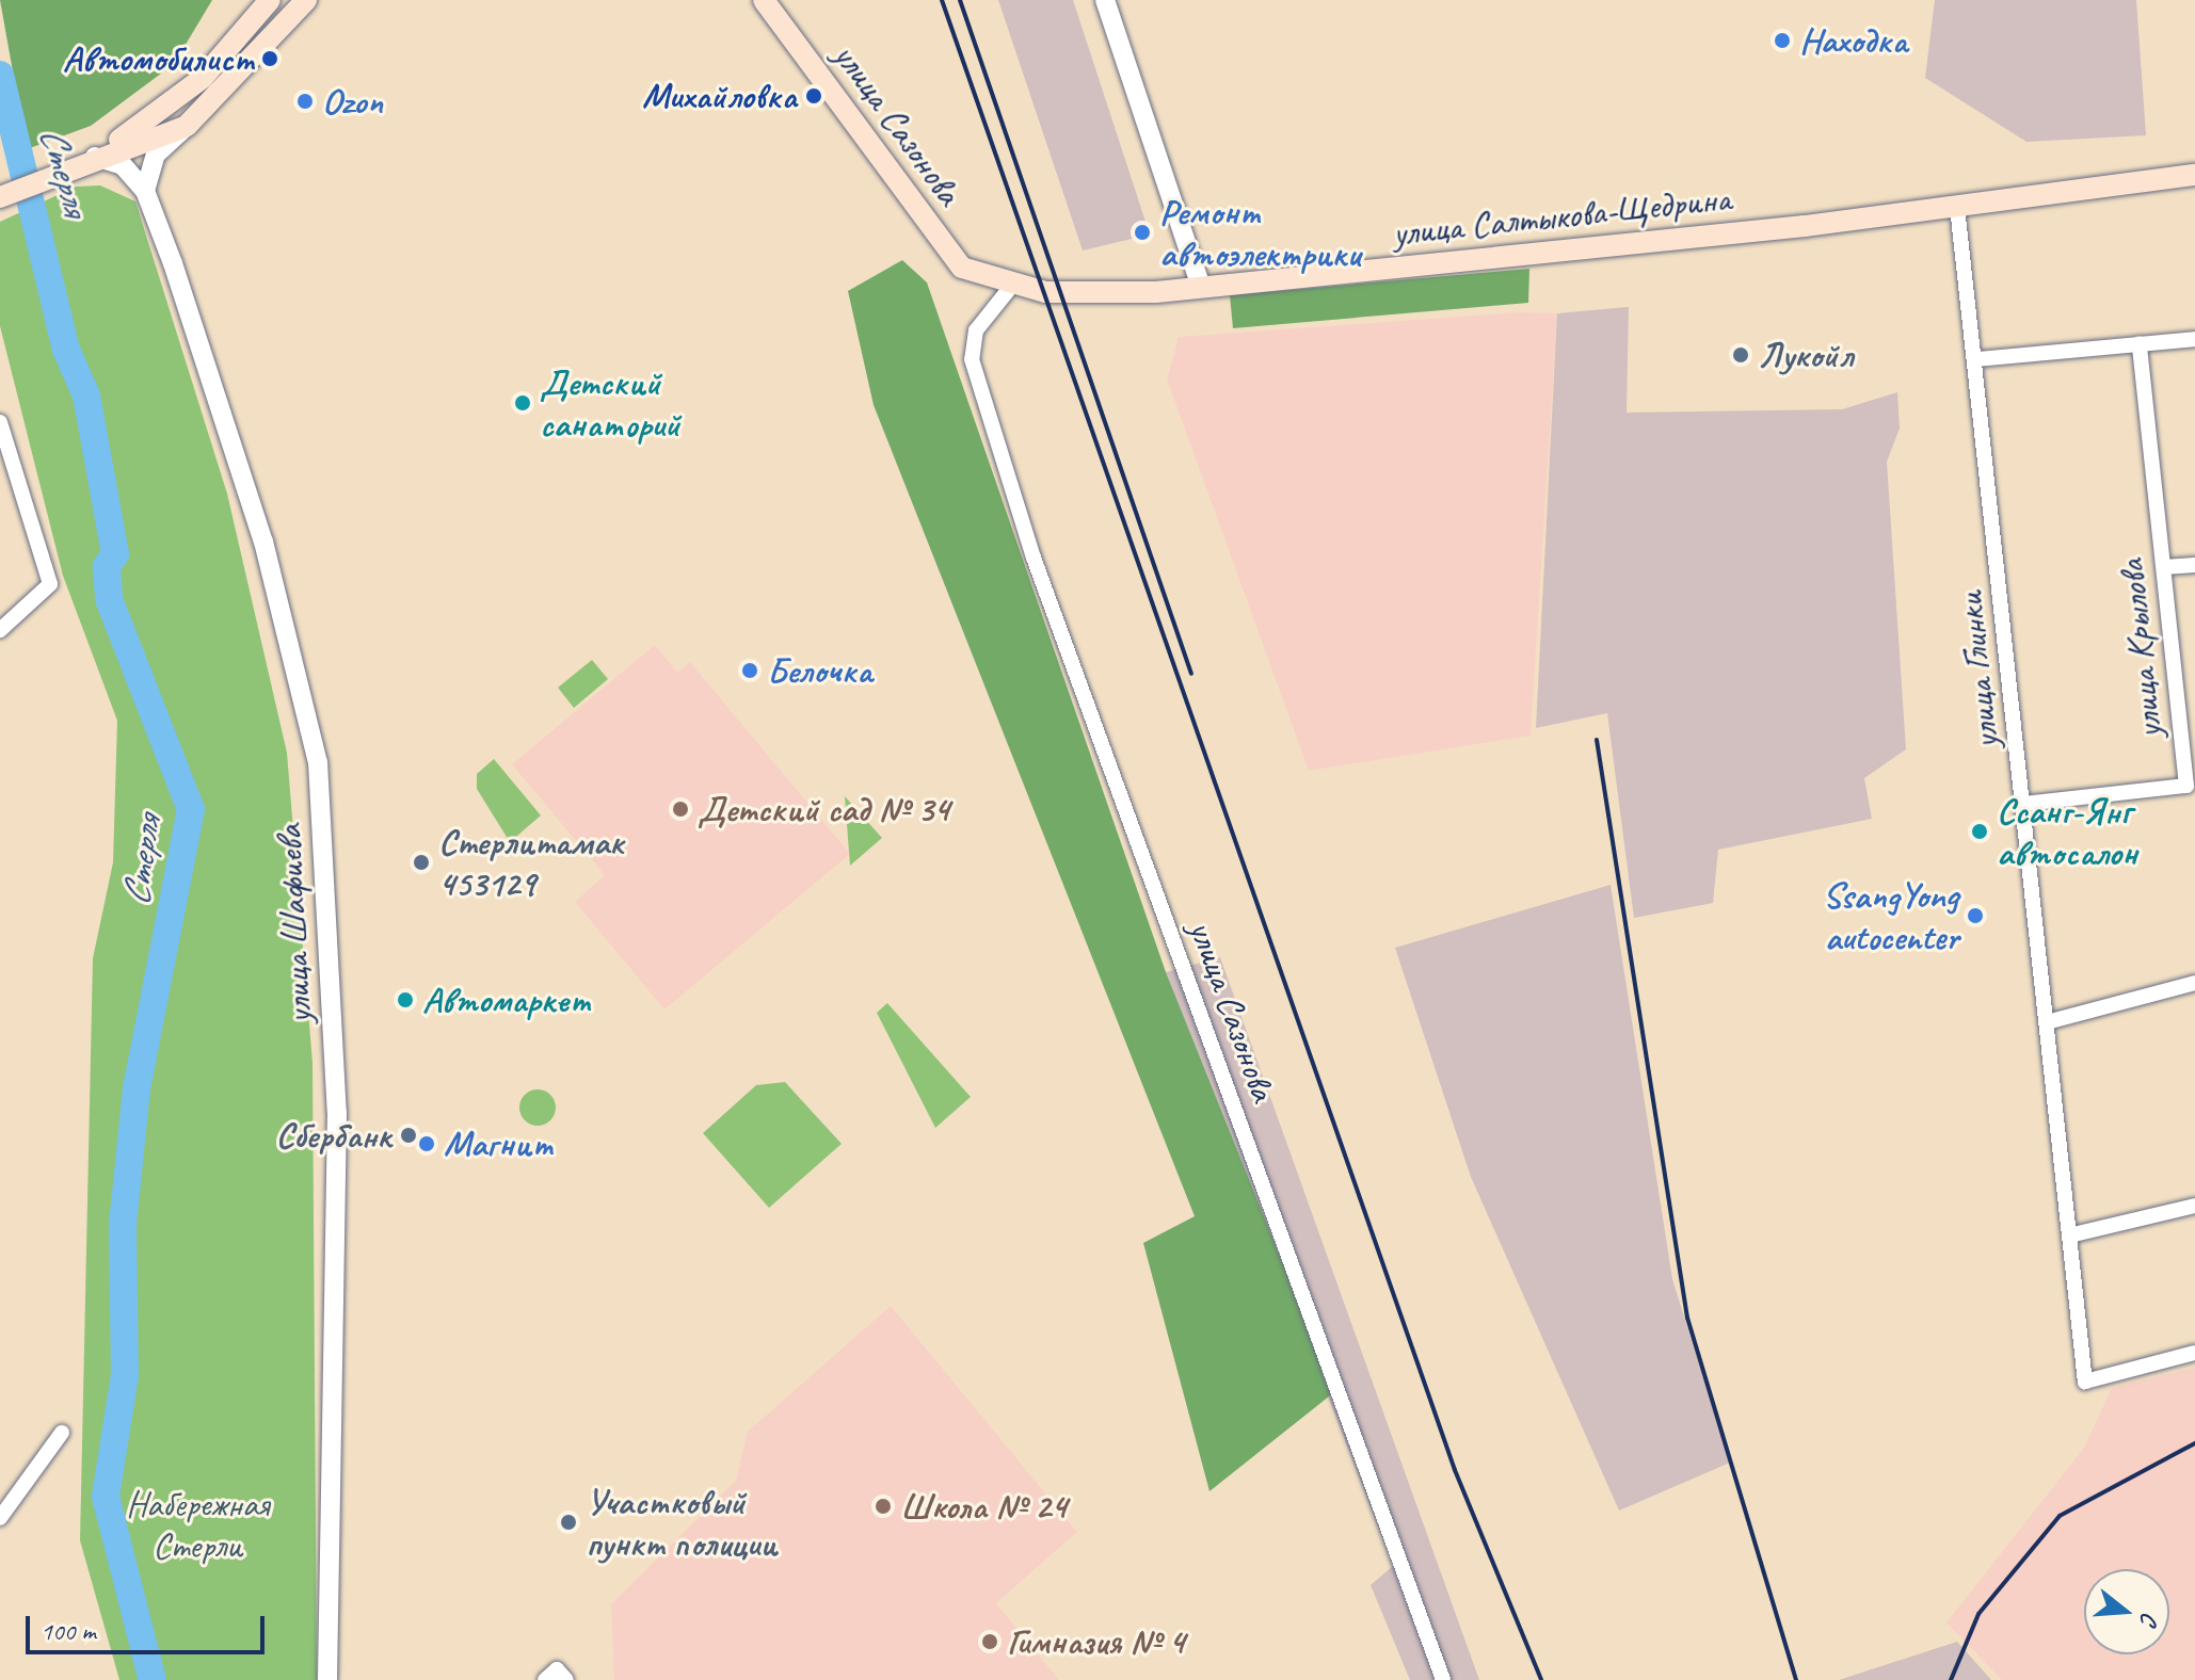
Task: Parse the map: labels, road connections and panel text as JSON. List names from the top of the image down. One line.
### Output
{"streets":{"main road":["улица Сазонова","улица Салтыкова-Щедрина"],"street":["улица Крылова","улица Глинки","улица Шафиева"]},"crossings":[["улица Сазонова","улица Салтыкова-Щедрина"],["улица Салтыкова-Щедрина","улица Глинки"],["улица Крылова","улица Глинки"]],"water":["Стерля"],"parks":["Набережная Стерли"],"places":["Находка","Автомобилист","Михайловка","Ozon","Ремонт автоэлектрики","Лукойл","Детский санаторий","Белочка","Детский сад № 34","Ссанг-Янг автосалон","Стерлитамак 453129","SsangYong autocenter","Автомаркет","Сбербанк","Магнит","Школа № 24","Участковый пункт полиции","Гимназия № 4"],"scale_bar":"100 m","north":"right"}
